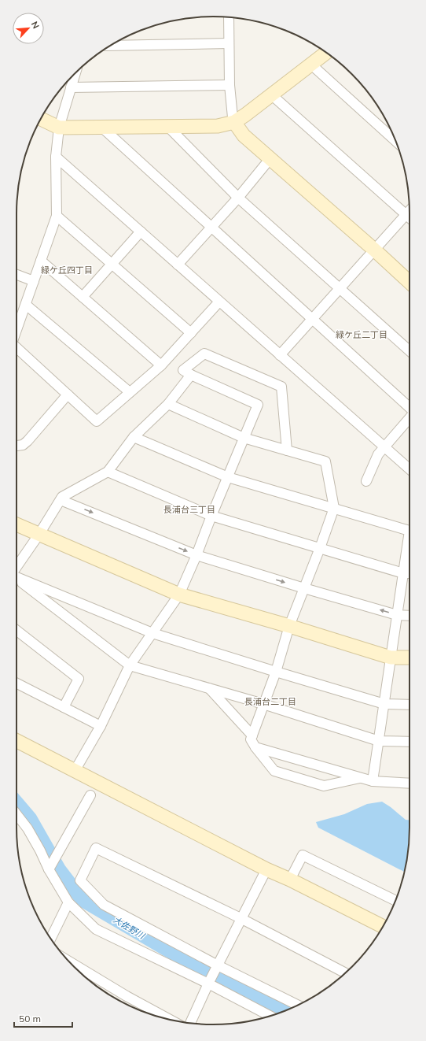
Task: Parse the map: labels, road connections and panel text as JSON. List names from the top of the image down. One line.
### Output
{"districts":["緑ケ丘四丁目","緑ケ丘二丁目","長浦台三丁目","長浦台二丁目"],"water":["大佐野川"],"scale_bar":"50 m","north":"top right"}
